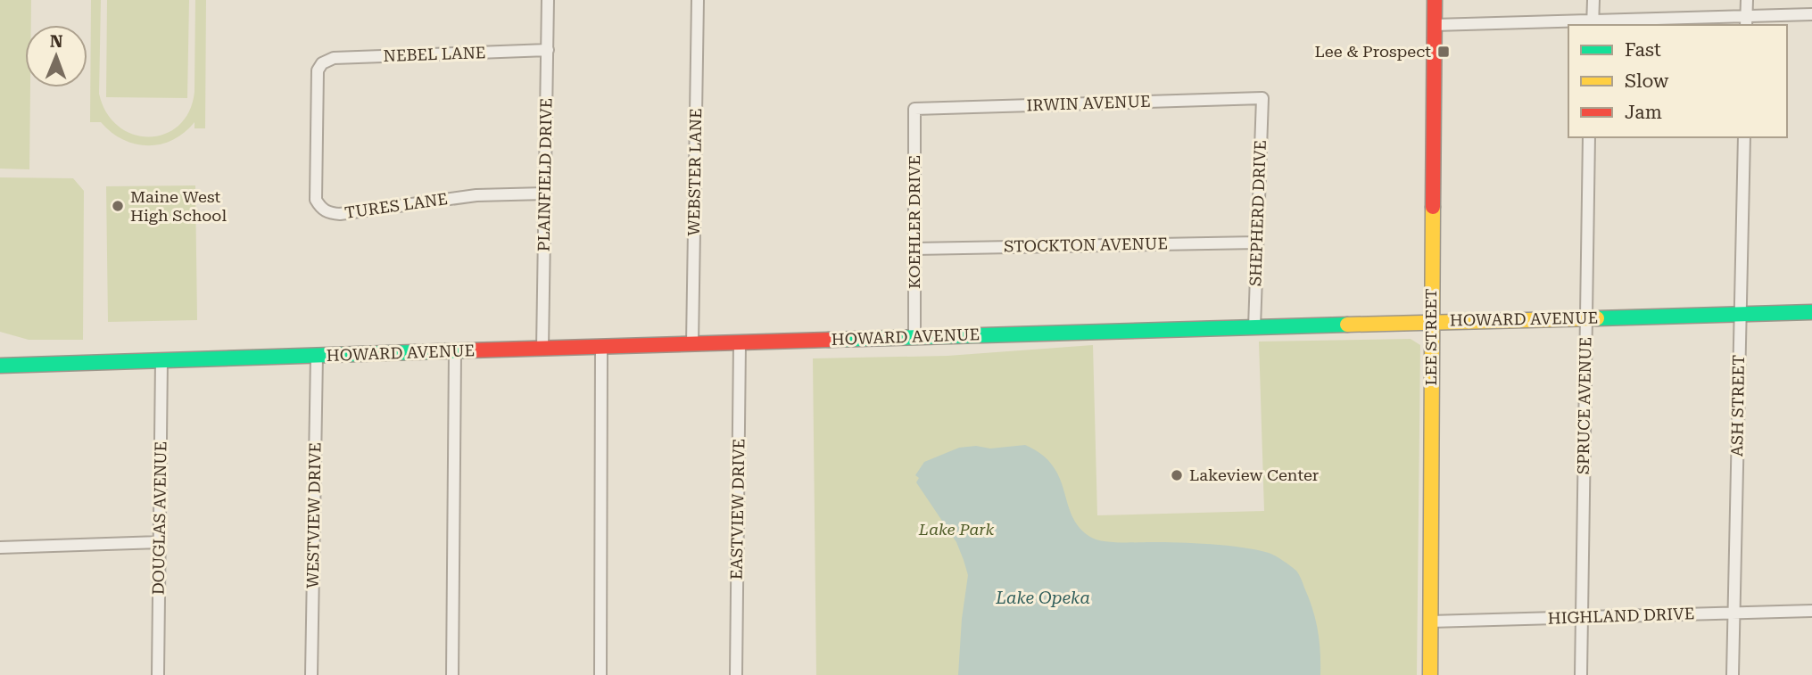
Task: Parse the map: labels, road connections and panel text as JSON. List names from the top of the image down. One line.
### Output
{"streets":{"street":["NEBEL LANE","IRWIN AVENUE","WEBSTER LANE","PLAINFIELD DRIVE","TURES LANE","SHEPHERD DRIVE","KOEHLER DRIVE","STOCKTON AVENUE","HOWARD AVENUE","LEE STREET","SPRUCE AVENUE","ASH STREET","EASTVIEW DRIVE","WESTVIEW DRIVE","DOUGLAS AVENUE","HIGHLAND DRIVE"]},"crossings":[["NEBEL LANE","PLAINFIELD DRIVE"],["NEBEL LANE","TURES LANE"],["IRWIN AVENUE","SHEPHERD DRIVE"],["IRWIN AVENUE","KOEHLER DRIVE"],["WEBSTER LANE","HOWARD AVENUE"],["PLAINFIELD DRIVE","TURES LANE"],["PLAINFIELD DRIVE","HOWARD AVENUE"],["SHEPHERD DRIVE","STOCKTON AVENUE"],["SHEPHERD DRIVE","HOWARD AVENUE"],["KOEHLER DRIVE","STOCKTON AVENUE"],["KOEHLER DRIVE","HOWARD AVENUE"],["HOWARD AVENUE","LEE STREET"],["HOWARD AVENUE","SPRUCE AVENUE"],["HOWARD AVENUE","ASH STREET"],["HOWARD AVENUE","EASTVIEW DRIVE"],["HOWARD AVENUE","WESTVIEW DRIVE"],["HOWARD AVENUE","DOUGLAS AVENUE"],["LEE STREET","HIGHLAND DRIVE"],["SPRUCE AVENUE","HIGHLAND DRIVE"],["ASH STREET","HIGHLAND DRIVE"]],"water":["Lake Opeka"],"parks":["Lake Park"],"places":{"transit":["Lee & Prospect"],"other":["Maine West High School","Lakeview Center"]},"legend":["Fast","Slow","Jam"],"north":"top"}
